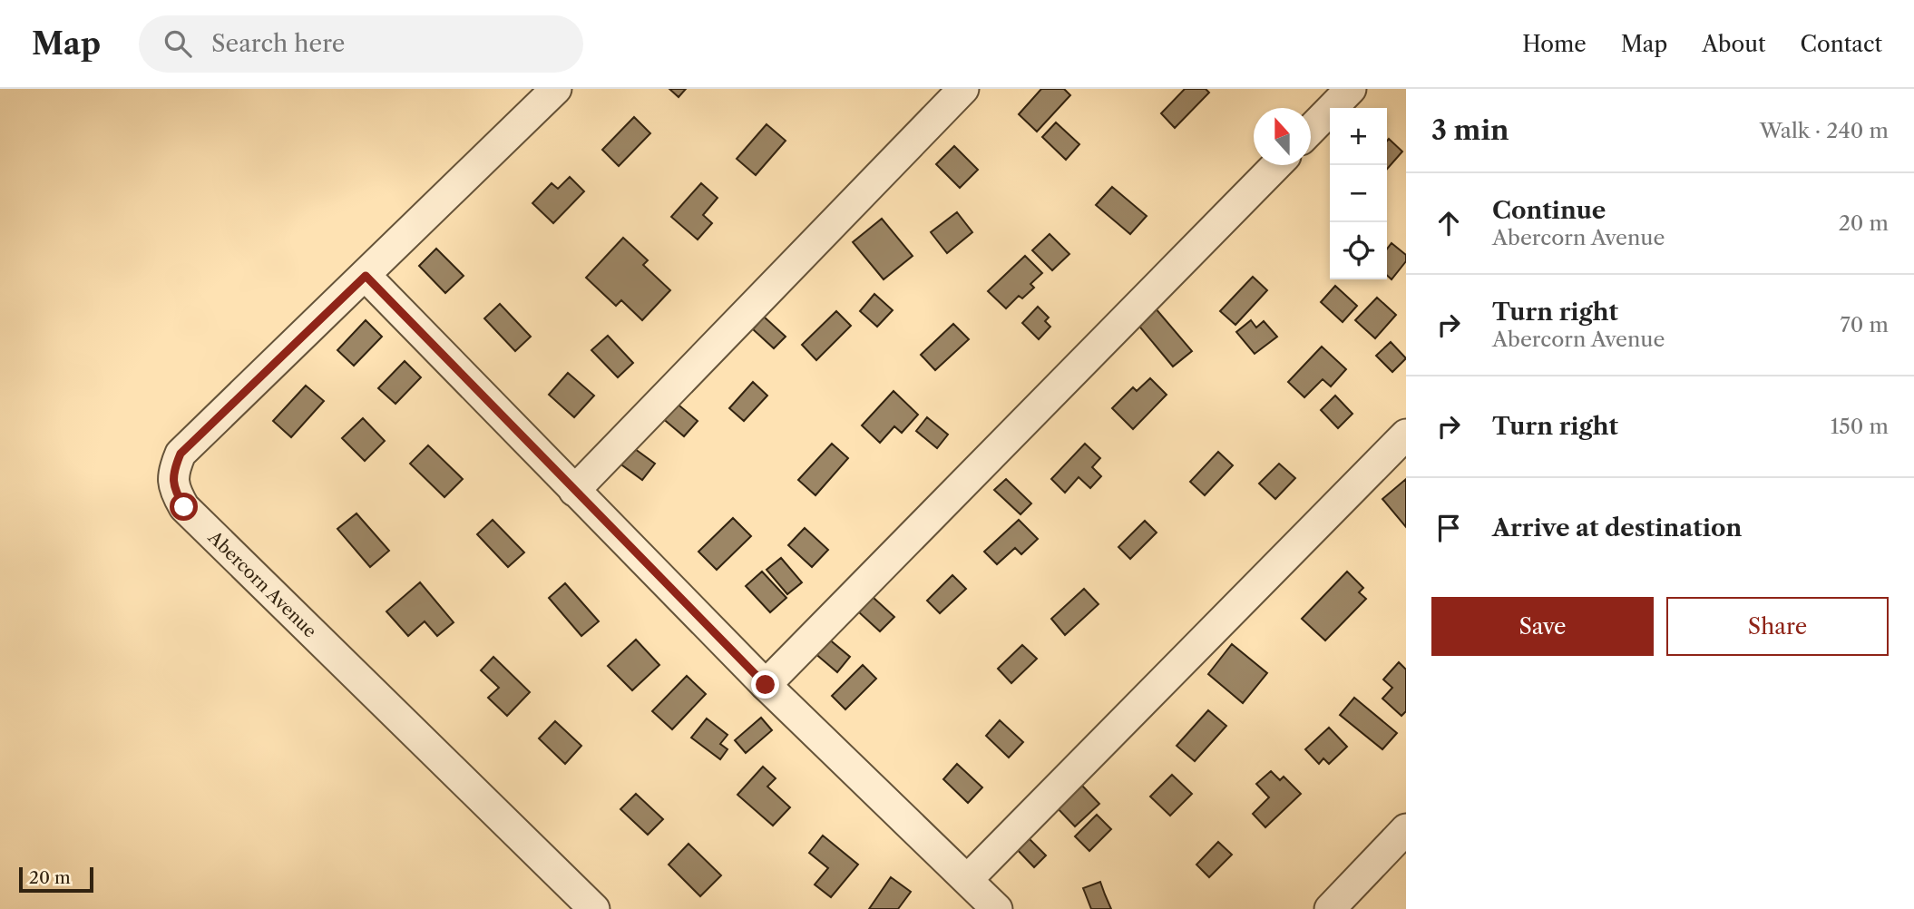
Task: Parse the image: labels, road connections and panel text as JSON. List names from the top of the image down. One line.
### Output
{"streets":{"street":["Abercorn Avenue"]},"scale_bar":"20 m","north":"top","page":{"header":"Map","search":"Search here","nav":["Home","Map","About","Contact"],"heading":["3 min","Walk · 240 m"],"map_buttons":["+","−"],"list":[["Continue","Abercorn Avenue","20 m"],["Turn right","Abercorn Avenue","70 m"],["Turn right","150 m"],"Arrive at destination"],"buttons":["Save","Share"],"scale":"20 m"}}
